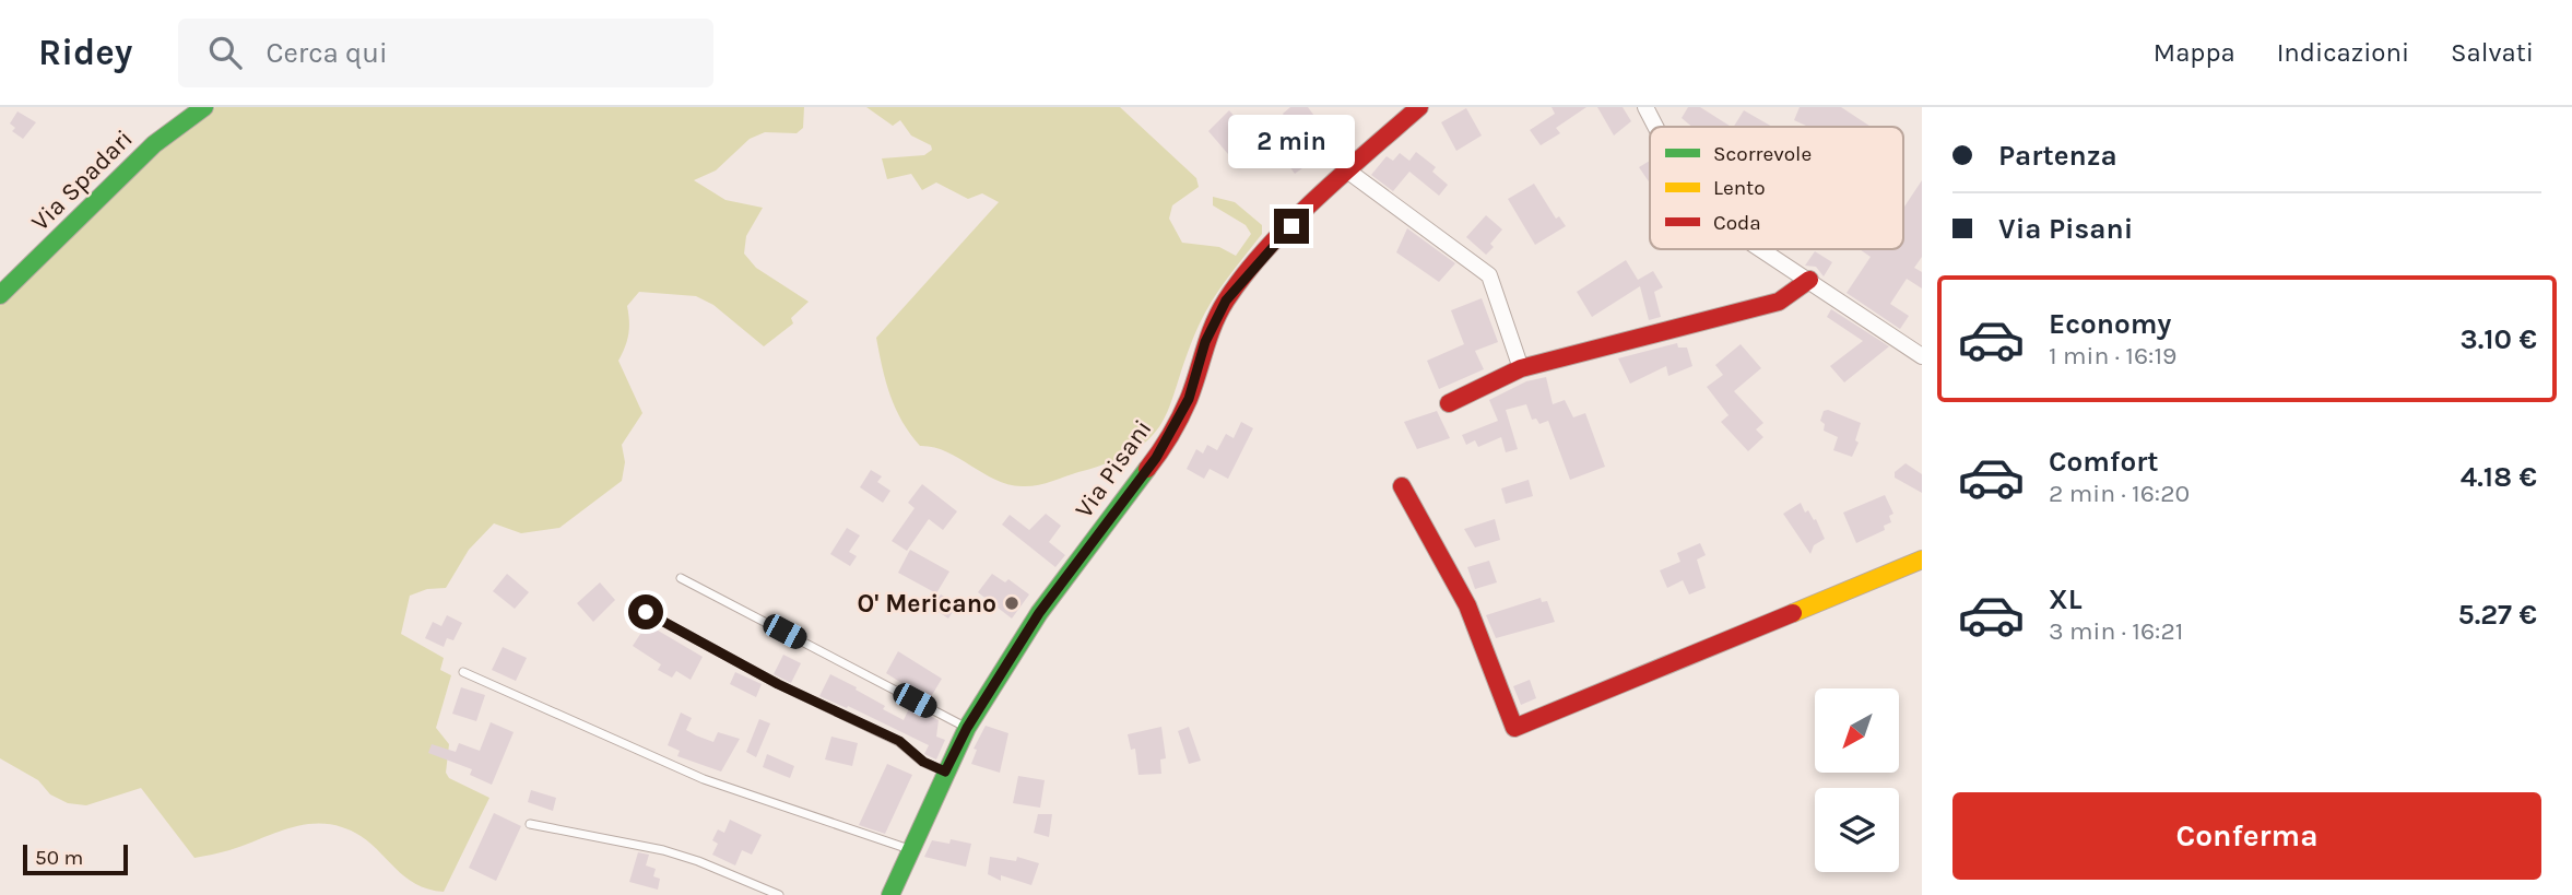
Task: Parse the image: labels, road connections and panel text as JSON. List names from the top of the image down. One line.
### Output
{"streets":{"street":["Via Spadari","Via Pisani"]},"places":["O' Mericano"],"legend":["Scorrevole","Lento","Coda"],"scale_bar":"50 m","north":"bottom left","page":{"header":"Ridey","search":"Cerca qui","nav":["Mappa","Indicazioni","Salvati"],"banner":["Partenza","Via Pisani"],"bubble":"2 min","list":[{"name":"Economy","note":"1 min · 16:19","value":"3.10 €"},{"name":"Comfort","note":"2 min · 16:20","value":"4.18 €"},{"name":"XL","note":"3 min · 16:21","value":"5.27 €"}],"buttons":"Conferma","scale":"50 m"}}
